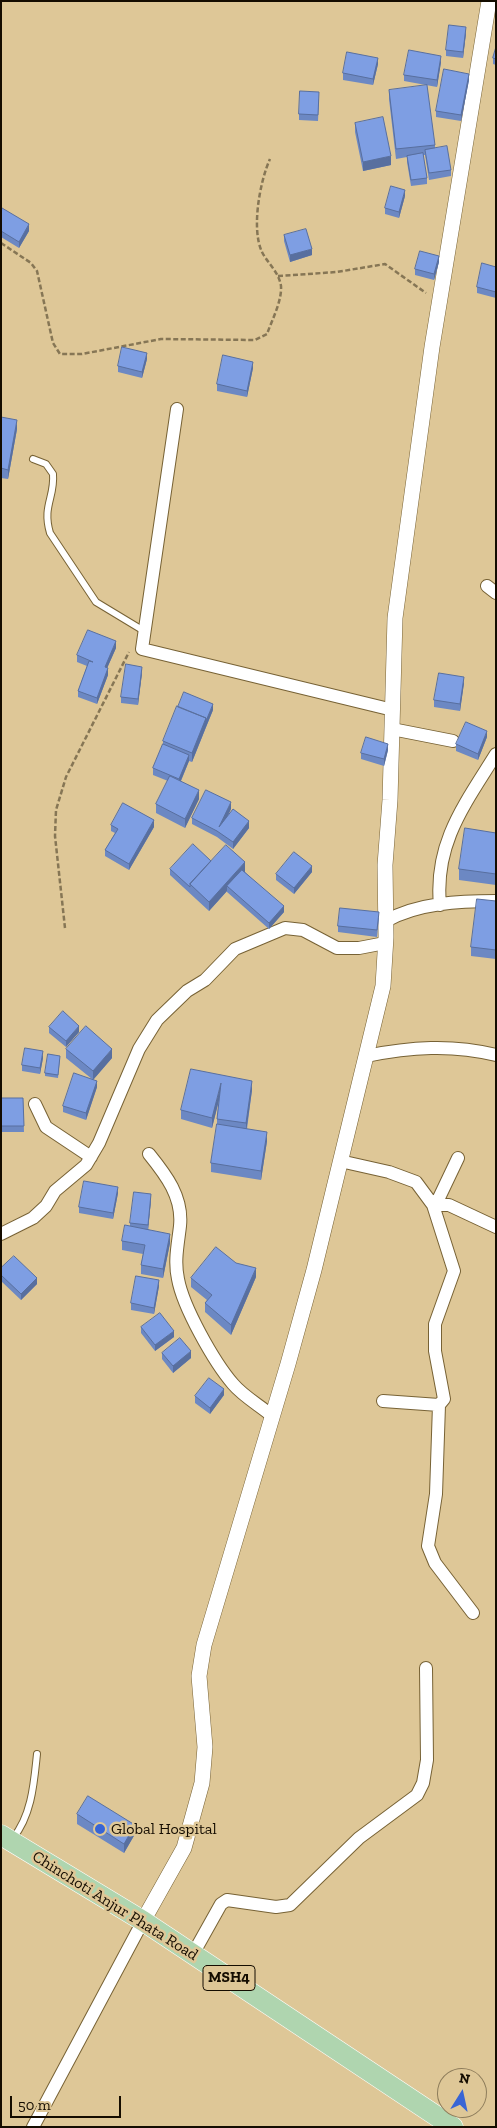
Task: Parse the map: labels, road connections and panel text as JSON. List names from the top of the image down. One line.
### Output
{"streets":{"main road":["Chinchoti Anjur Phata Road","MSH4"]},"places":["Global Hospital"],"scale_bar":"50 m","north":"top"}
